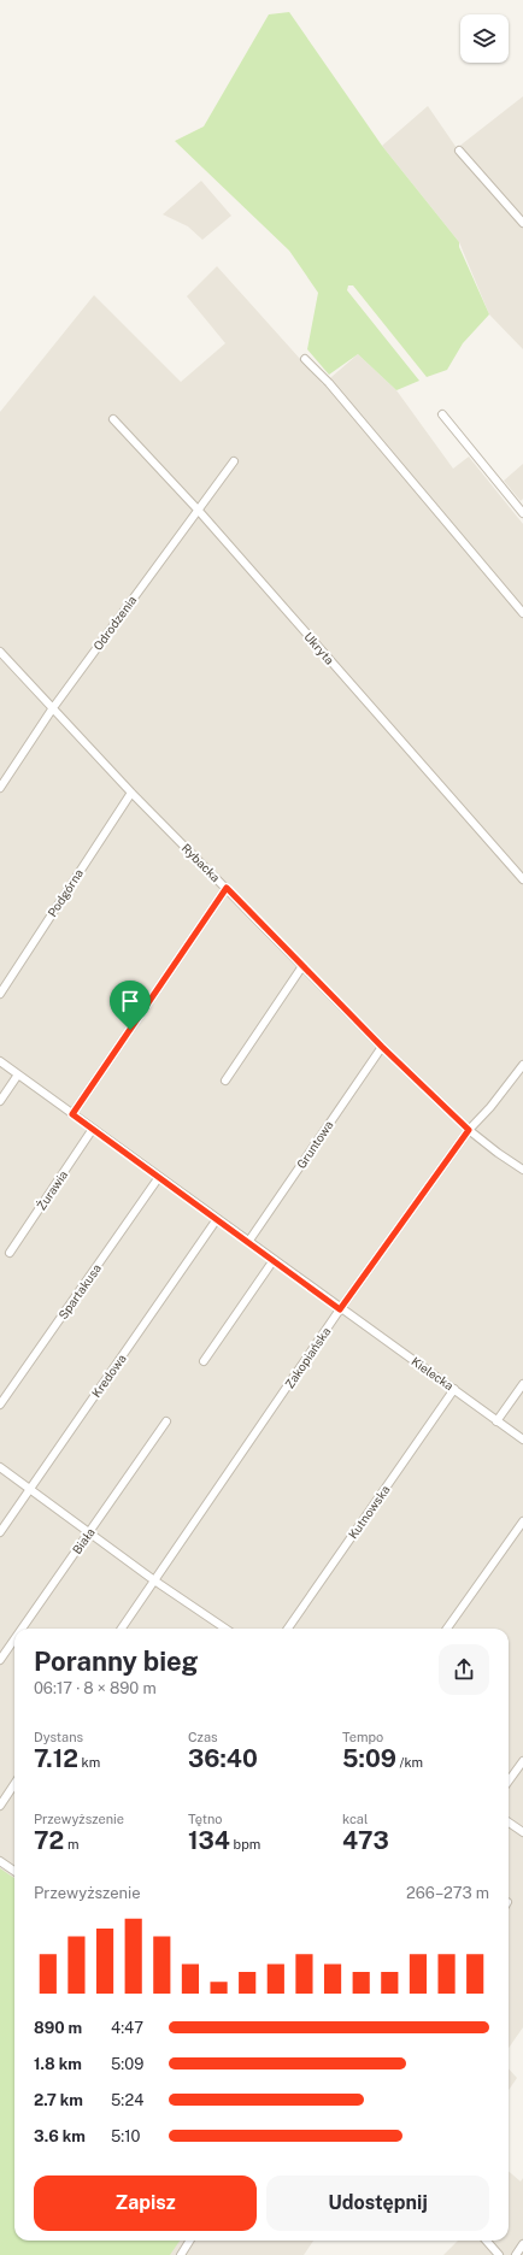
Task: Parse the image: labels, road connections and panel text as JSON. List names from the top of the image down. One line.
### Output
{"streets":{"street":["Odrodzenia","Ukryta","Rybacka","Podgórna","Gruntowa","Żurawia","Spartakusa","Zakopiańska","Kielecka","Kredowa","Kutnowska","Biała"]},"crossings":[["Odrodzenia","Ukryta"],["Odrodzenia","Rybacka"],["Rybacka","Podgórna"],["Rybacka","Gruntowa"],["Rybacka","Zakopiańska"],["Gruntowa","Kielecka"],["Żurawia","Kielecka"],["Spartakusa","Kielecka"],["Zakopiańska","Kielecka"],["Kielecka","Kredowa"],["Kielecka","Kutnowska"]],"page":{"heading":["Poranny bieg","06:17 · 8 × 890 m"],"stats":[["Dystans","7.12 km"],["Czas","36:40"],["Tempo","5:09 /km"],["Przewyższenie","72 m"],["Tętno","134 bpm"],["kcal","473"]],"chart":["Przewyższenie","266–273 m"],"list":[{"name":"890 m","note":"4:47"},{"name":"1.8 km","note":"5:09"},{"name":"2.7 km","note":"5:24"},{"name":"3.6 km","note":"5:10"}],"buttons":["Zapisz","Udostępnij"]}}
